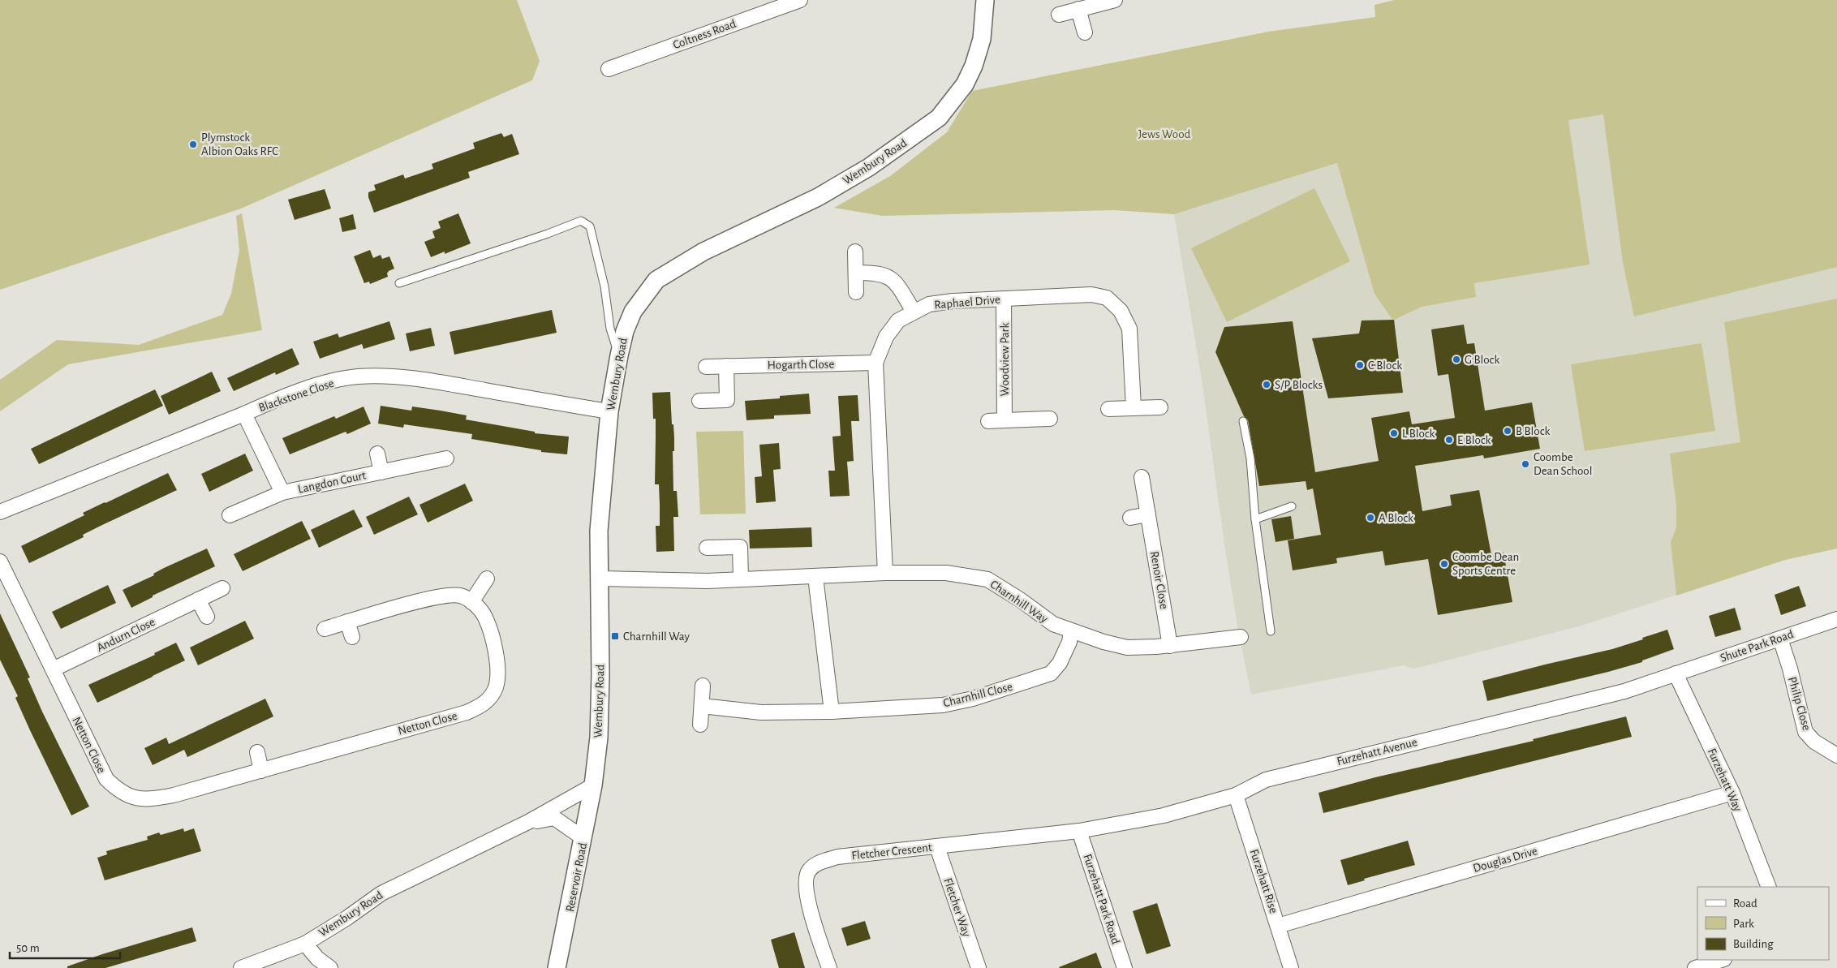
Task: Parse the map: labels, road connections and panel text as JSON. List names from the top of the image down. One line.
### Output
{"streets":{"street":["Coltness Road","Wembury Road","Raphael Drive","Woodview Park","Hogarth Close","Blackstone Close","Langdon Court","Renoir Close","Charnhill Way","Andurn Close","Shute Park Road","Charnhill Close","Philip Close","Netton Close","Furzehatt Avenue","Furzehatt Way","Fletcher Crescent","Douglas Drive","Reservoir Road","Furzehatt Rise","Furzehatt Park Road","Fletcher Way"]},"crossings":[["Wembury Road","Blackstone Close"],["Wembury Road","Charnhill Way"],["Wembury Road","Reservoir Road"],["Raphael Drive","Woodview Park"],["Raphael Drive","Hogarth Close"],["Raphael Drive","Charnhill Way"],["Blackstone Close","Langdon Court"],["Renoir Close","Charnhill Way"],["Charnhill Way","Charnhill Close"],["Andurn Close","Netton Close"],["Shute Park Road","Philip Close"],["Shute Park Road","Furzehatt Avenue"],["Shute Park Road","Furzehatt Way"],["Furzehatt Avenue","Furzehatt Way"],["Furzehatt Avenue","Fletcher Crescent"],["Furzehatt Avenue","Furzehatt Rise"],["Furzehatt Avenue","Furzehatt Park Road"],["Furzehatt Way","Douglas Drive"],["Fletcher Crescent","Furzehatt Park Road"],["Fletcher Crescent","Fletcher Way"],["Douglas Drive","Furzehatt Rise"]],"parks":["Jews Wood"],"places":{"other":["Plymstock Albion Oaks RFC","G Block","C Block","S/P Blocks","B Block","L Block","E Block","Coombe Dean School","A Block","Coombe Dean Sports Centre"],"transit":["Charnhill Way"]},"legend":["Road","Park","Building"],"scale_bar":"50 m"}
